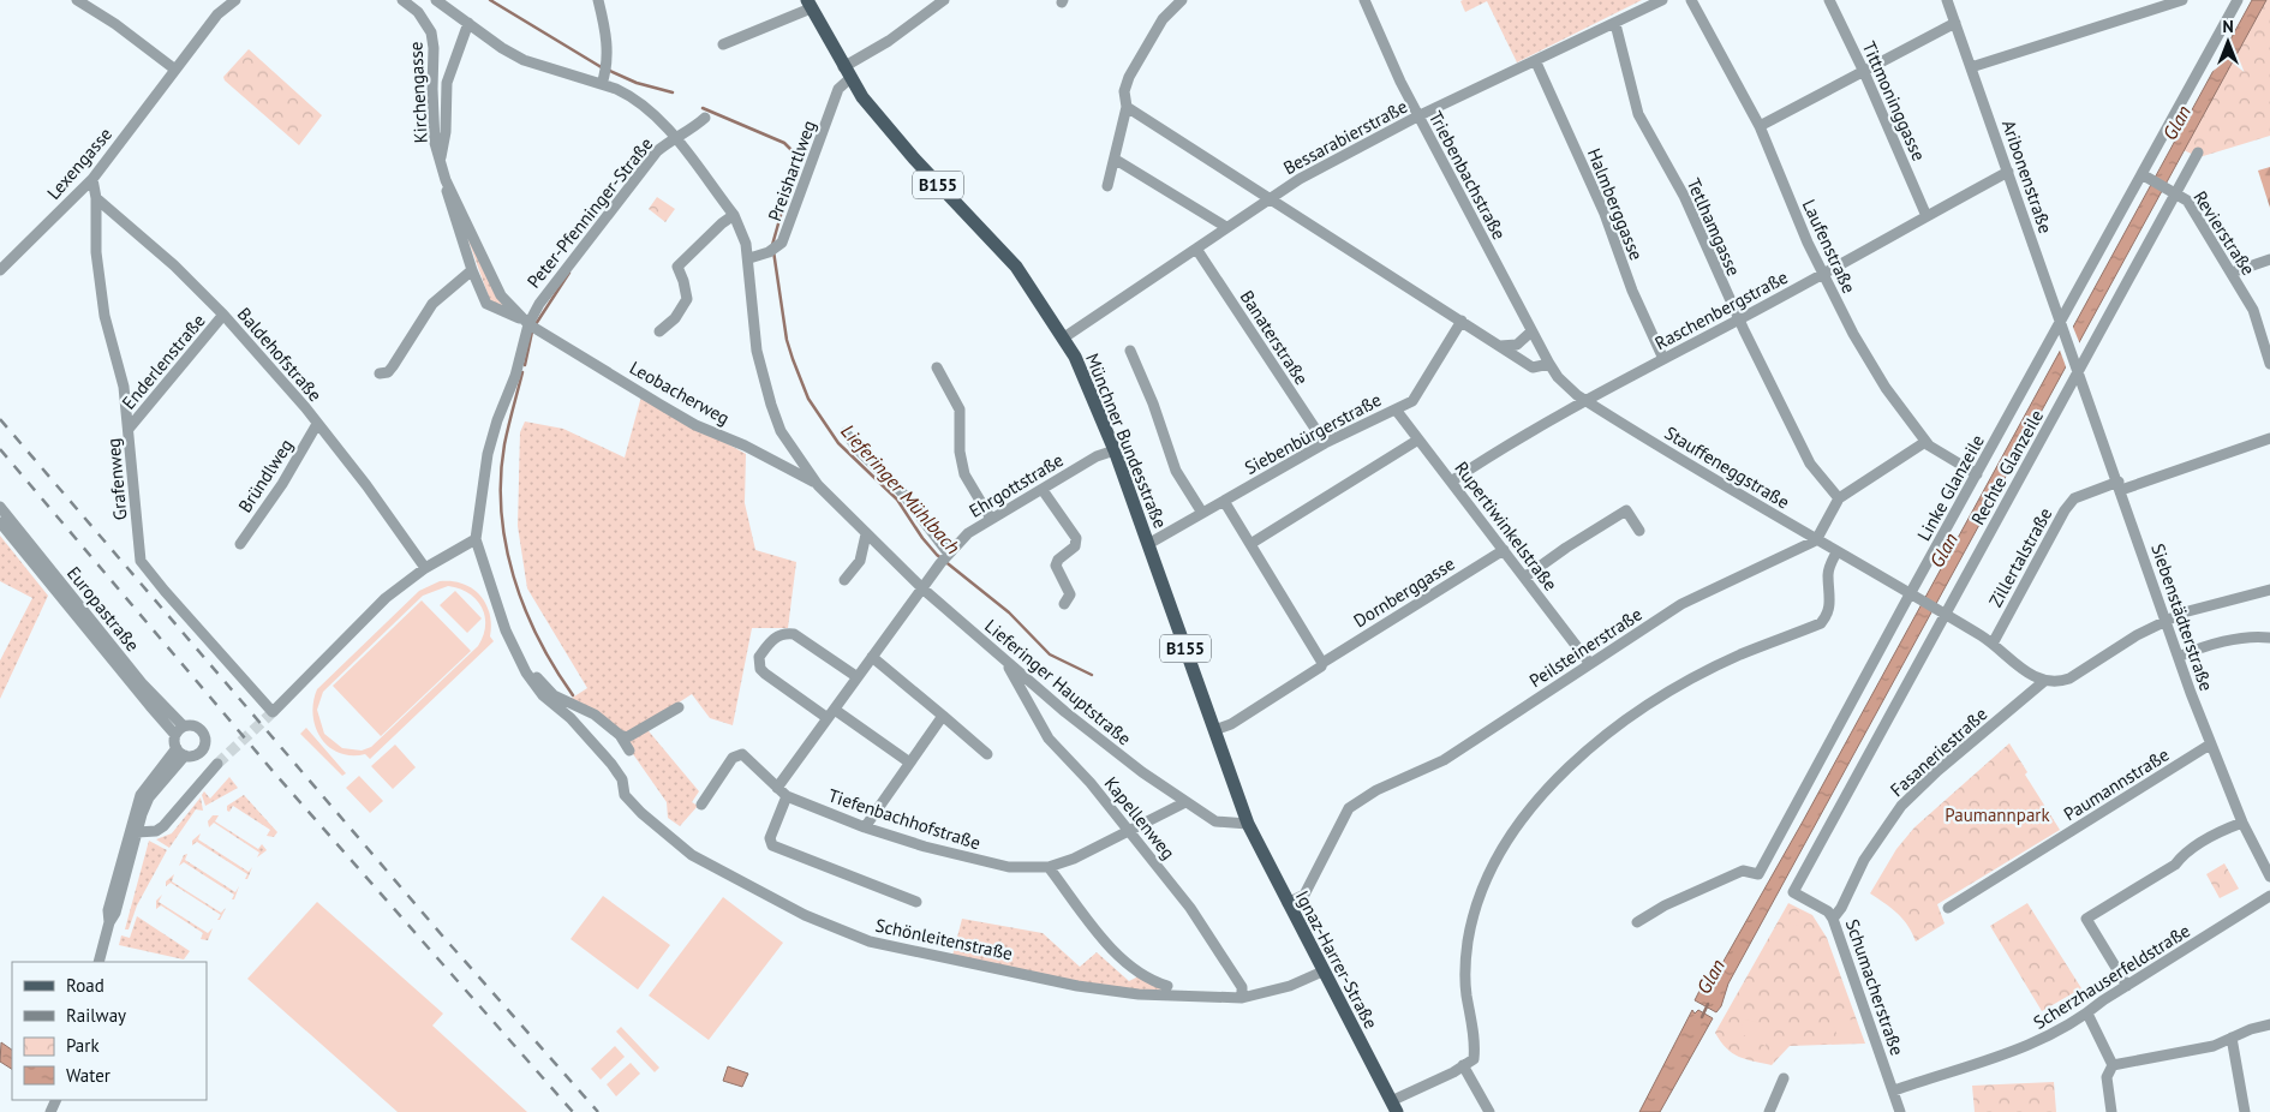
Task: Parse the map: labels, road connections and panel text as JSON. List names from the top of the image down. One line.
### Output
{"streets":{"main road":["B155","Münchner Bundesstraße","Ignaz-Harrer-Straße"],"street":["Kirchengasse","Tittmoninggasse","Bessarabierstraße","Lexengasse","Preishartlweg","Triebenbachstraße","Aribonenstraße","Halmberggasse","Peter-Pfenninger-Straße","Tetlhamgasse","Revierstraße","Laufenstraße","Raschenbergstraße","Banaterstraße","Baldehofstraße","Enderlenstraße","Leobacherweg","Siebenbürgerstraße","Stauffeneggstraße","Rechte Glanzeile","Bründlweg","Grafenweg","Ehrgottstraße","Linke Glanzeile","Rupertiwinkelstraße","Zillertalstraße","Dornberggasse","Europastraße","Siebenstädterstraße","Peilsteinerstraße","Lieferinger Hauptstraße","Fasaneriestraße","Paumannstraße","Kapellenweg","Tiefenbachhofstraße","Schönleitenstraße","Scherzhauserfeldstraße","Schumacherstraße"]},"crossings":[["Kirchengasse","Peter-Pfenninger-Straße"],["Kirchengasse","Leobacherweg"],["Kirchengasse","Lieferinger Hauptstraße"],["Tittmoninggasse","Raschenbergstraße"],["Bessarabierstraße","Triebenbachstraße"],["Bessarabierstraße","Halmberggasse"],["Bessarabierstraße","Tetlhamgasse"],["Bessarabierstraße","Banaterstraße"],["Bessarabierstraße","Münchner Bundesstraße"],["Preishartlweg","Münchner Bundesstraße"],["Preishartlweg","Lieferinger Hauptstraße"],["Triebenbachstraße","Stauffeneggstraße"],["Aribonenstraße","Raschenbergstraße"],["Aribonenstraße","Rechte Glanzeile"],["Aribonenstraße","Linke Glanzeile"],["Aribonenstraße","Siebenstädterstraße"],["Halmberggasse","Raschenbergstraße"],["Peter-Pfenninger-Straße","Leobacherweg"],["Peter-Pfenninger-Straße","Lieferinger Hauptstraße"],["Peter-Pfenninger-Straße","Schönleitenstraße"],["Tetlhamgasse","Raschenbergstraße"],["Revierstraße","Rechte Glanzeile"],["Revierstraße","Linke Glanzeile"],["Laufenstraße","Raschenbergstraße"],["Laufenstraße","Linke Glanzeile"],["Raschenbergstraße","Stauffeneggstraße"],["Raschenbergstraße","Rupertiwinkelstraße"],["Banaterstraße","Siebenbürgerstraße"],["Baldehofstraße","Enderlenstraße"],["Baldehofstraße","Bründlweg"],["Baldehofstraße","Grafenweg"],["Enderlenstraße","Grafenweg"],["Leobacherweg","Lieferinger Hauptstraße"],["Siebenbürgerstraße","Münchner Bundesstraße"],["Siebenbürgerstraße","Rupertiwinkelstraße"],["Münchner Bundesstraße","Ehrgottstraße"],["Münchner Bundesstraße","Dornberggasse"],["Münchner Bundesstraße","Lieferinger Hauptstraße"],["Münchner Bundesstraße","Ignaz-Harrer-Straße"],["Stauffeneggstraße","Rechte Glanzeile"],["Stauffeneggstraße","Linke Glanzeile"],["Stauffeneggstraße","Peilsteinerstraße"],["Rechte Glanzeile","Siebenstädterstraße"],["Rechte Glanzeile","Schumacherstraße"],["Ehrgottstraße","Lieferinger Hauptstraße"],["Ehrgottstraße","Tiefenbachhofstraße"],["Rupertiwinkelstraße","Dornberggasse"],["Rupertiwinkelstraße","Peilsteinerstraße"],["Zillertalstraße","Siebenstädterstraße"],["Siebenstädterstraße","Fasaneriestraße"],["Siebenstädterstraße","Paumannstraße"],["Peilsteinerstraße","Ignaz-Harrer-Straße"],["Lieferinger Hauptstraße","Kapellenweg"],["Lieferinger Hauptstraße","Tiefenbachhofstraße"],["Lieferinger Hauptstraße","Ignaz-Harrer-Straße"],["Fasaneriestraße","Schumacherstraße"],["Kapellenweg","Tiefenbachhofstraße"],["Kapellenweg","Schönleitenstraße"],["Schönleitenstraße","Ignaz-Harrer-Straße"],["Scherzhauserfeldstraße","Schumacherstraße"]],"water":["Glan","Lieferinger Mühlbach"],"parks":["Paumannpark"],"legend":["Road","Railway","Park","Water"],"north":"top"}
